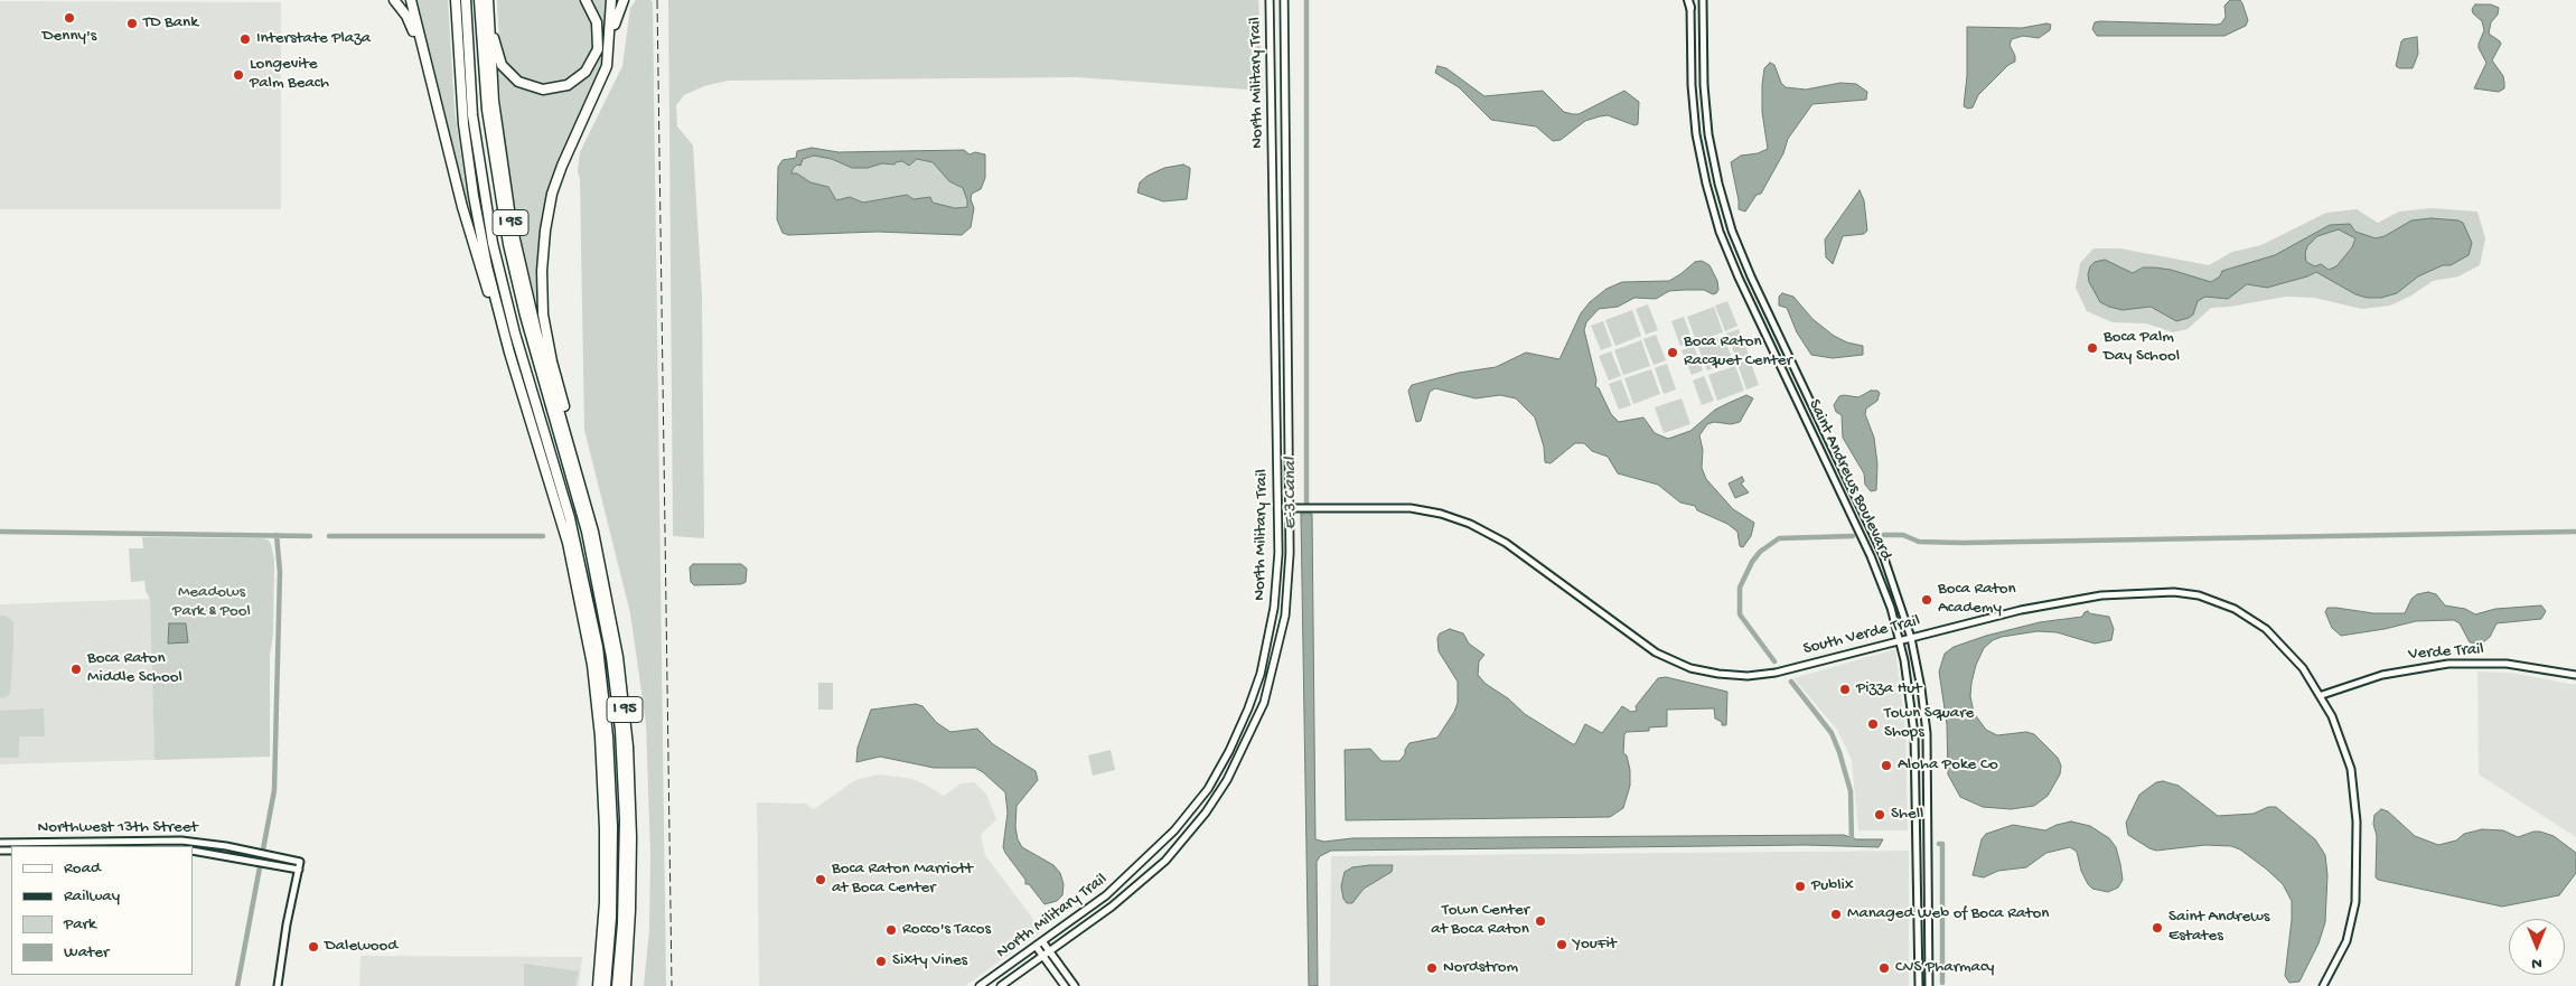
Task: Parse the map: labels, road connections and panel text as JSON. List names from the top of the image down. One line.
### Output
{"streets":{"highway":["I 95"],"main road":["North Military Trail"],"street":["Saint Andrews Boulevard","South Verde Trail","Verde Trail","Northwest 13th Street"]},"crossings":[["North Military Trail","South Verde Trail"],["Saint Andrews Boulevard","South Verde Trail"],["South Verde Trail","Verde Trail"]],"water":["E-3 Canal"],"parks":["Meadows Park & Pool"],"places":["Denny's","TD Bank","Interstate Plaza","Longevite Palm Beach","Boca Palm Day School","Boca Raton Racquet Center","Boca Raton Academy","Boca Raton Middle School","Pizza Hut","Town Square Shops","Aloha Poke Co","Shell","Boca Raton Marriott at Boca Center","Publix","Managed Web of Boca Raton","Town Center at Boca Raton","Saint Andrews Estates","Rocco's Tacos","YouFit","Dalewood","Sixty Vines","Nordstrom","CVS Pharmacy"],"legend":["Road","Railway","Park","Water"],"north":"bottom"}
